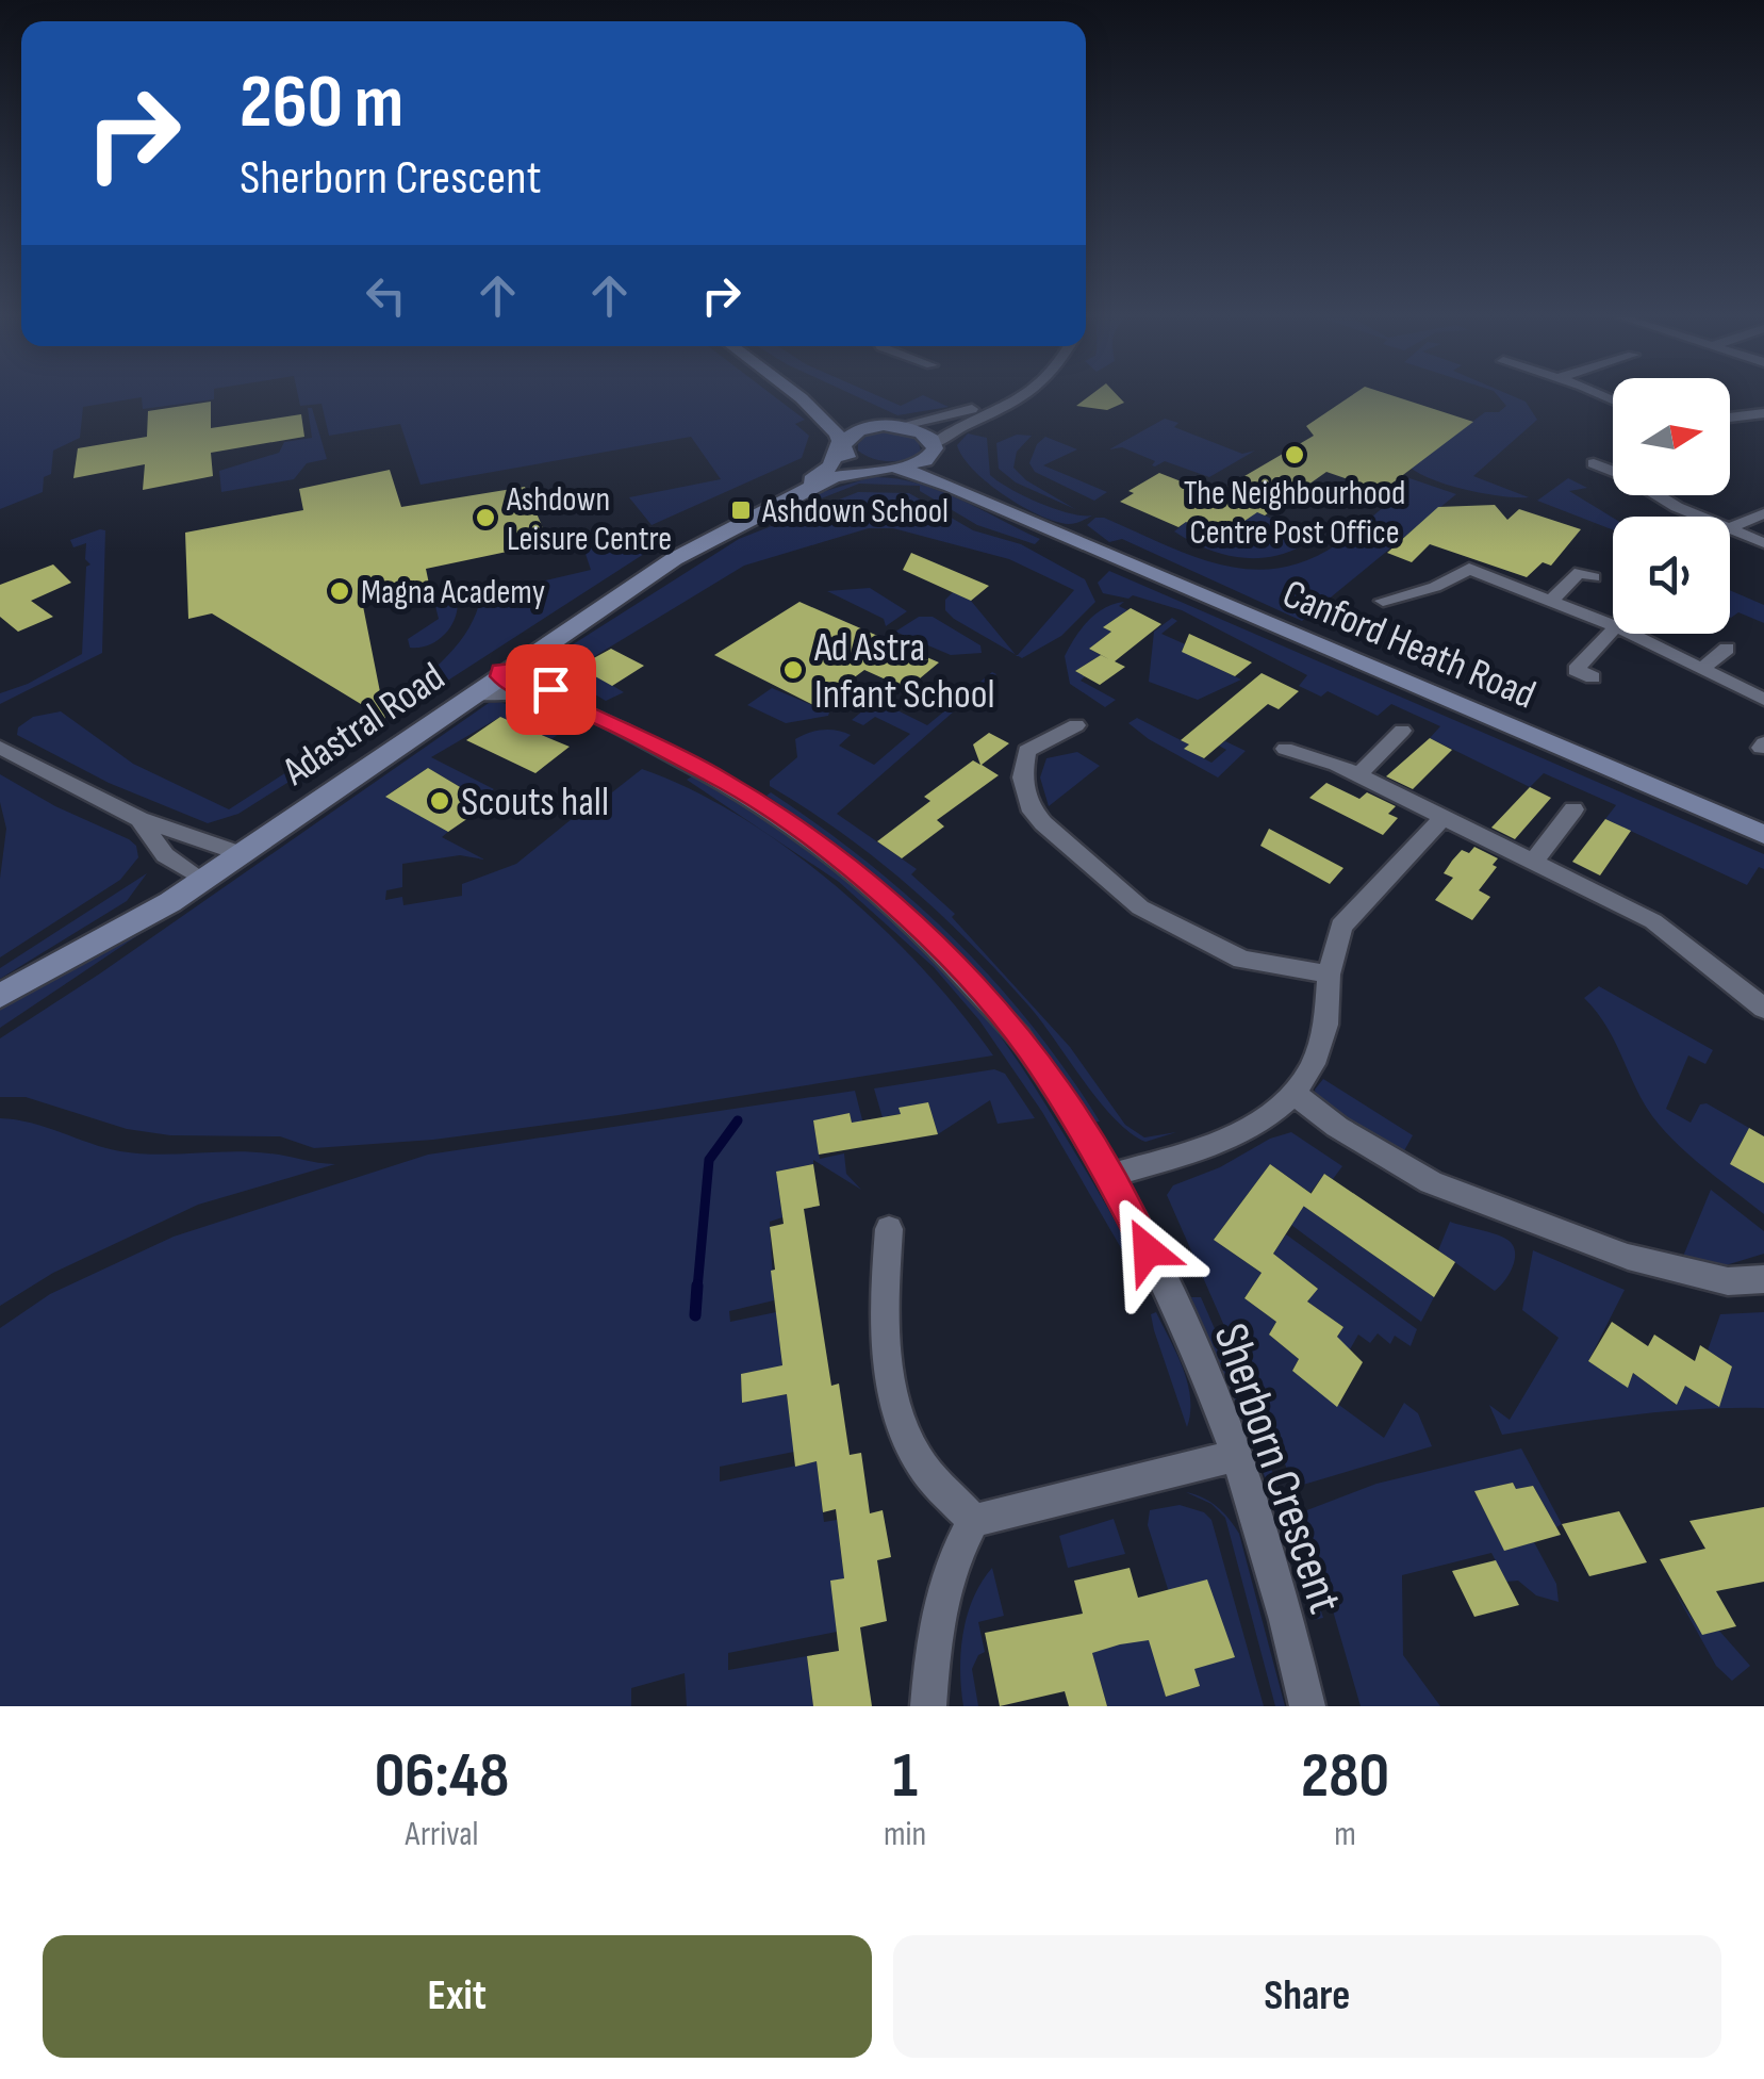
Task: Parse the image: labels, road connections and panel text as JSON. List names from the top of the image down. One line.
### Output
{"streets":{"main road":["Canford Heath Road","Adastral Road"],"street":["Sherborn Crescent"]},"crossings":[["Canford Heath Road","Adastral Road"],["Adastral Road","Sherborn Crescent"]],"places":{"other":["The Neighbourhood Centre Post Office","Ashdown Leisure Centre","Magna Academy","Ad Astra Infant School","Scouts hall"],"transit":["Ashdown School"]},"north":"right","page":{"turn":["260 m","Sherborn Crescent"],"eta":["06:48","Arrival","1","min","280","m"],"buttons":["Exit","Share"]}}
